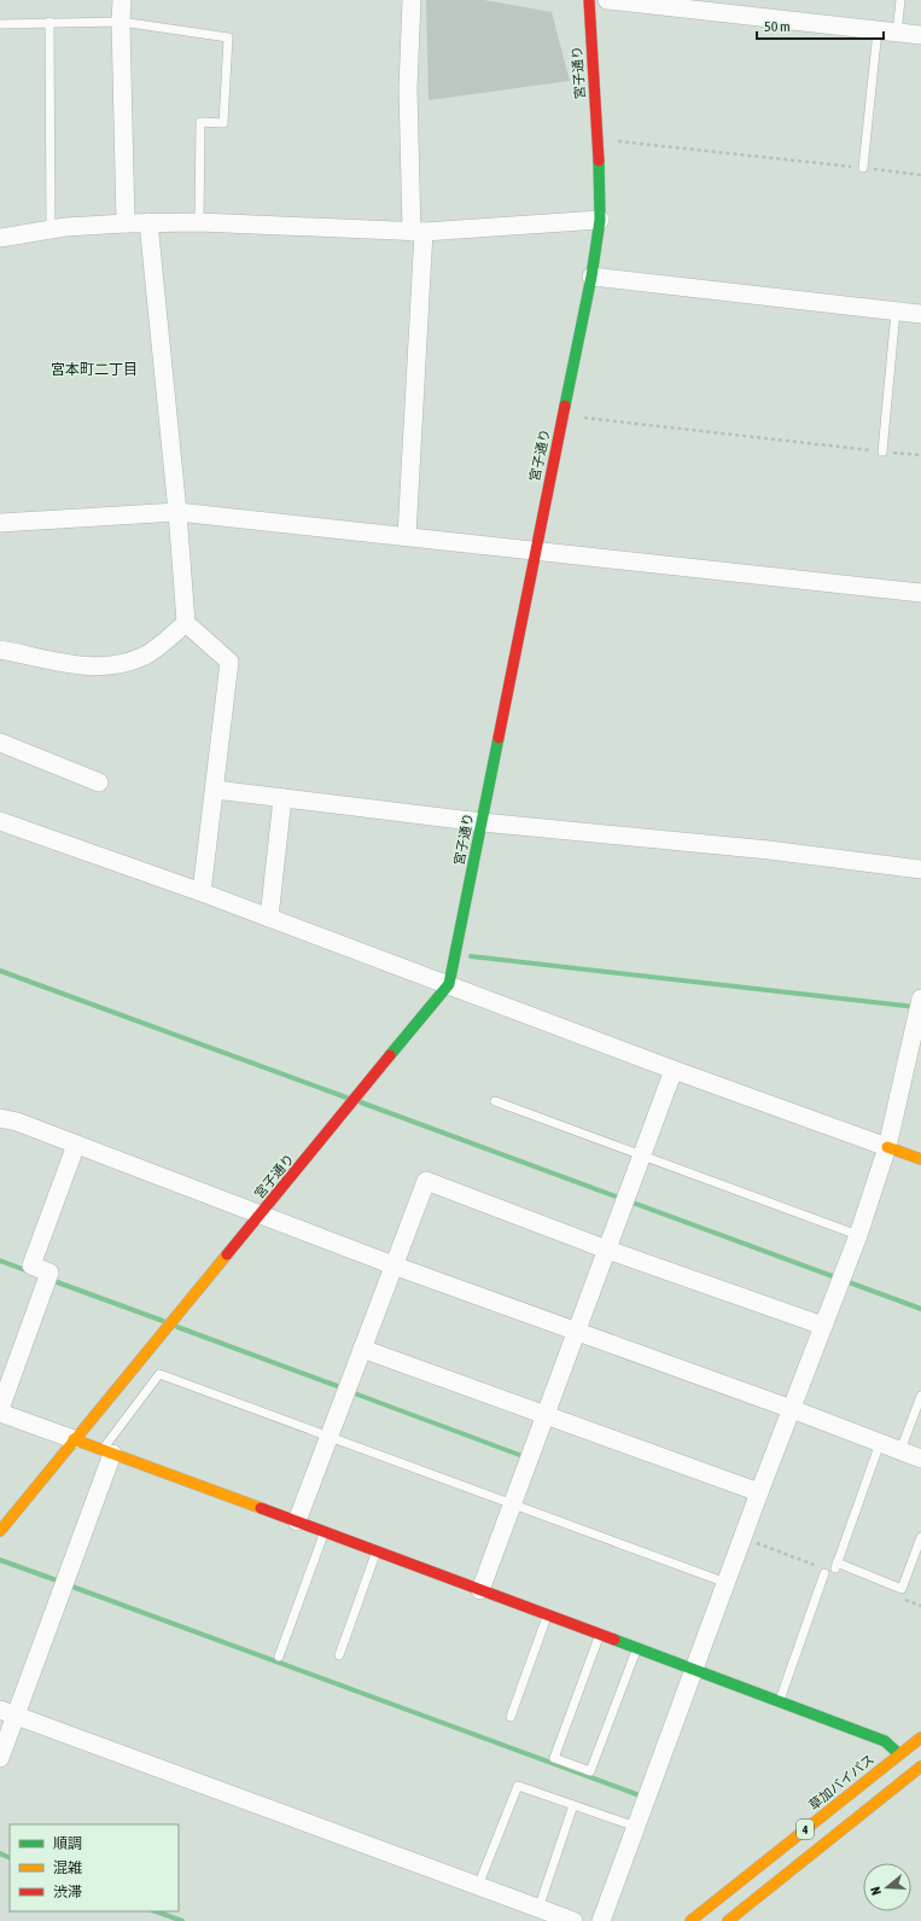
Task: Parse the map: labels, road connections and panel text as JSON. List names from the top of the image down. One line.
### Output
{"streets":{"main road":["宮子通り","草加バイパス","4"]},"districts":["宮本町二丁目"],"legend":["順調","混雑","渋滞"],"scale_bar":"50 m","north":"left"}
